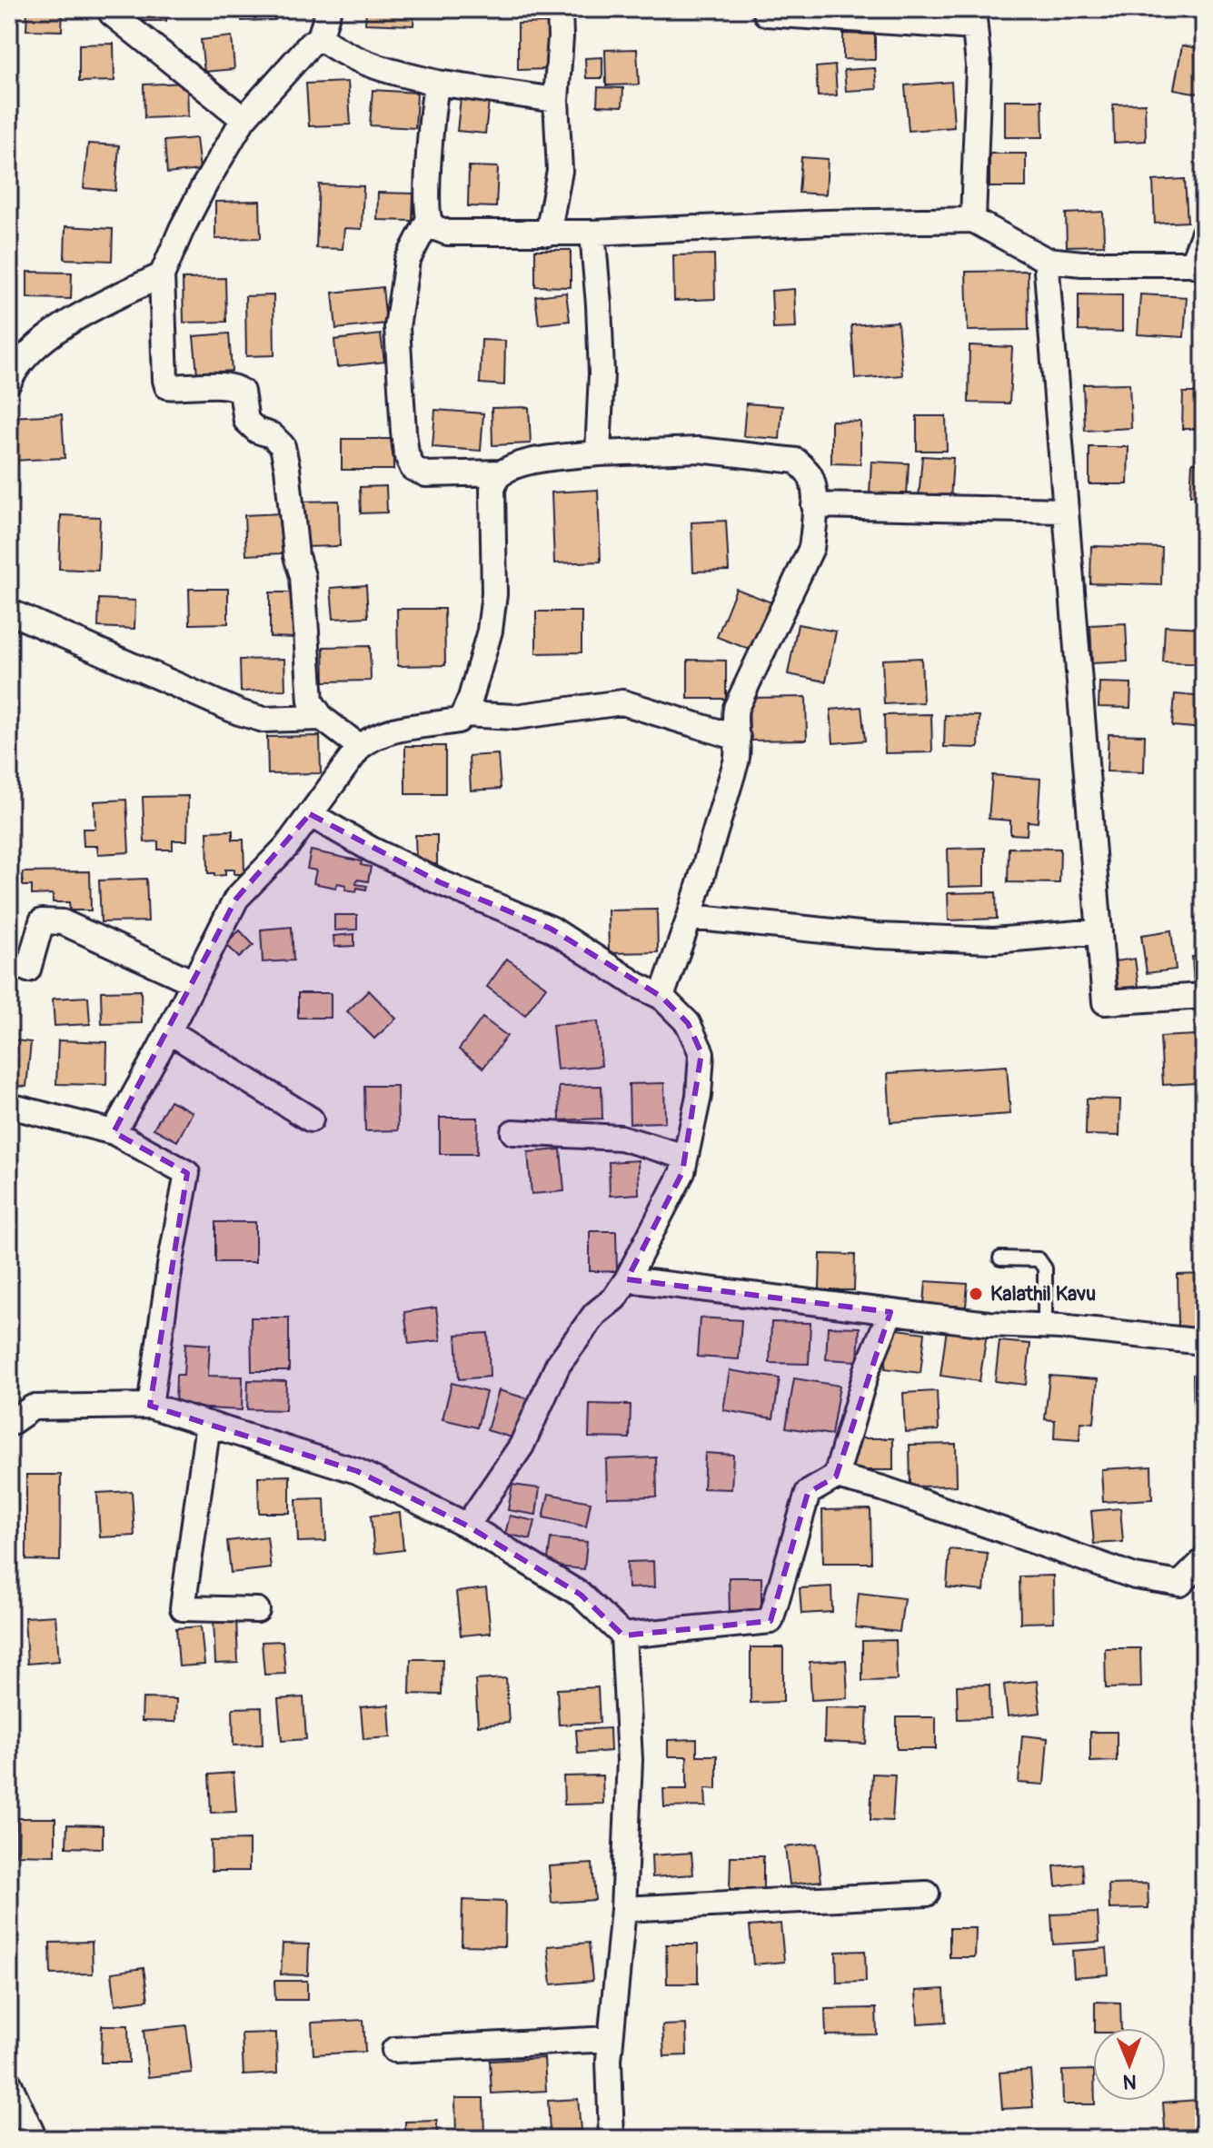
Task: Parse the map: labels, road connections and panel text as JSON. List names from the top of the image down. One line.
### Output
{"places":["Kalathil Kavu"],"north":"bottom"}
